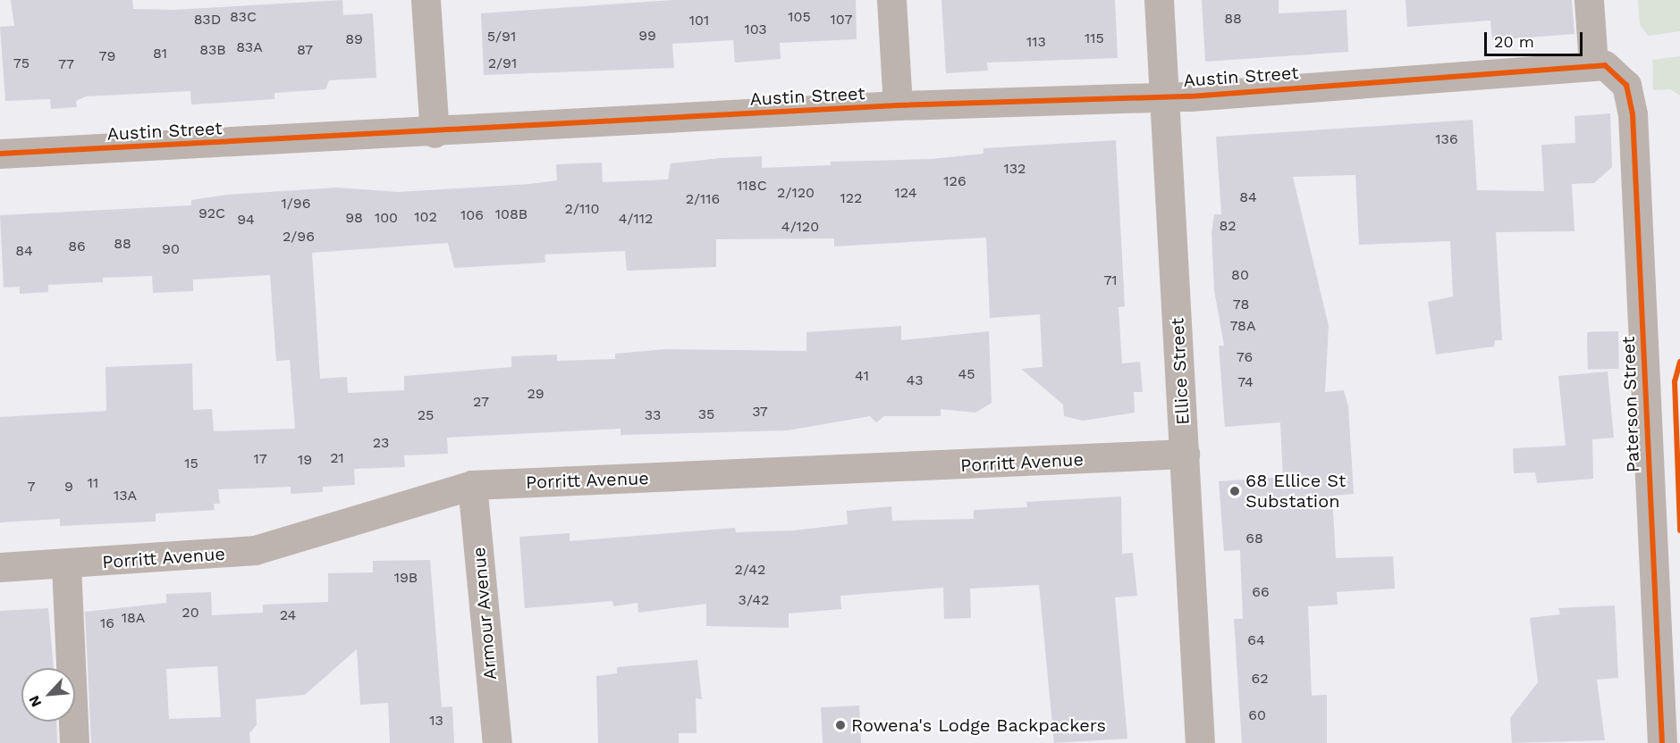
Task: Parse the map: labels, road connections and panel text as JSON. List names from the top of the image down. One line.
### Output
{"streets":{"street":["Austin Street","Ellice Street","Paterson Street","Porritt Avenue","Armour Avenue"]},"crossings":[["Austin Street","Ellice Street"],["Austin Street","Paterson Street"],["Ellice Street","Porritt Avenue"],["Porritt Avenue","Armour Avenue"]],"places":["68 Ellice St Substation","Rowena's Lodge Backpackers"],"house_numbers":["83C","105","88","83D","107","101","103","99","5/91","115","89","113","83A","83B","87","81","79","75","2/91","77","136","132","126","118C","2/120","124","84","122","2/116","1/96","2/110","92C","108B","106","102","98","100","4/112","94","82","4/120","2/96","88","86","90","84","80","71","78","78A","76","45","41","43","74","29","27","37","35","25","33","23","21","17","19","15","11","7","9","13A","68","2/42","19B","66","3/42","20","24","18A","16","64","62","60","13"],"scale_bar":"20 m","north":"bottom left"}
